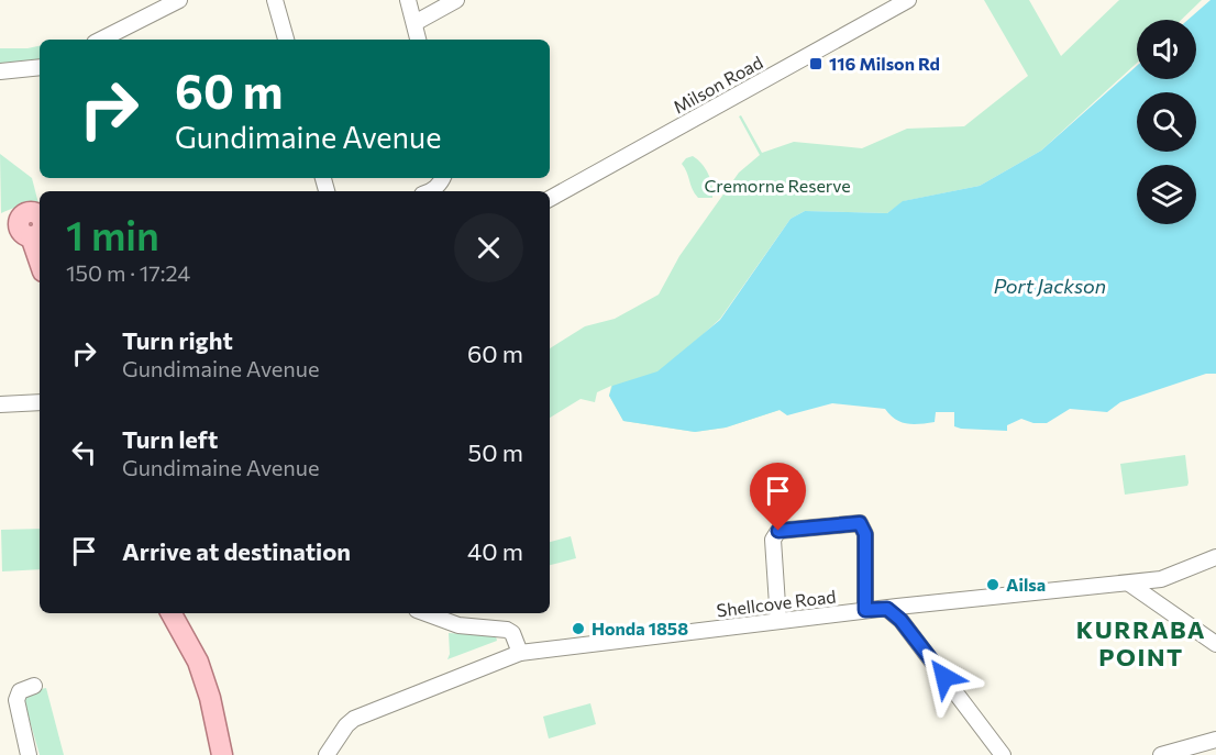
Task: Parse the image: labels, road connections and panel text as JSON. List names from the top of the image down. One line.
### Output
{"streets":{"street":["Milson Road","Shellcove Road"]},"districts":["KURRABA POINT"],"water":["Port Jackson"],"parks":["Cremorne Reserve"],"places":{"transit":["116 Milson Rd"],"other":["Ailsa","Honda 1858"]},"page":{"turn":["60 m","Gundimaine Avenue"],"heading":["1 min","150 m · 17:24"],"list":[{"name":"Turn right","note":"Gundimaine Avenue","value":"60 m"},{"name":"Turn left","note":"Gundimaine Avenue","value":"50 m"},{"name":"Arrive at destination","value":"40 m"}]}}
